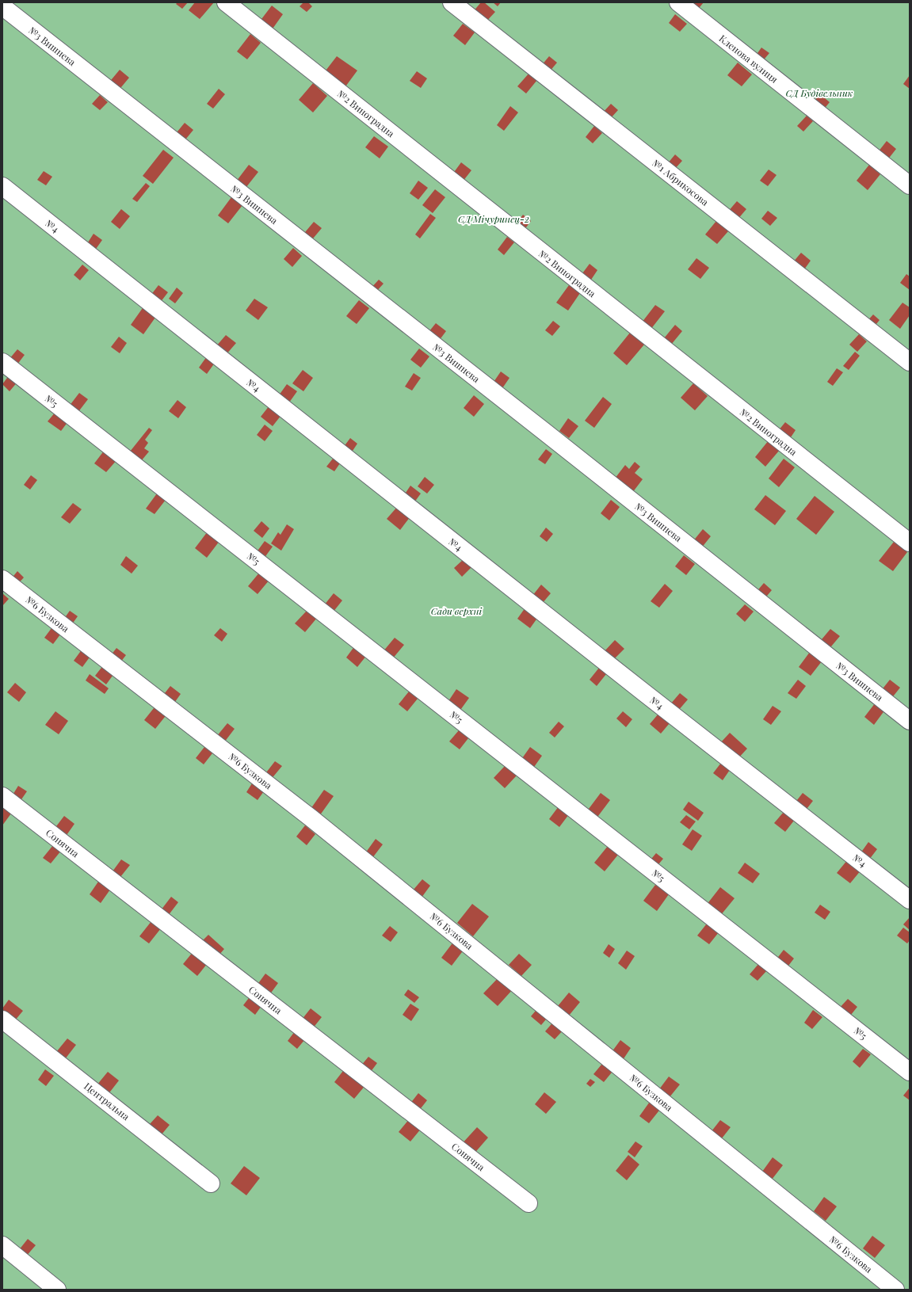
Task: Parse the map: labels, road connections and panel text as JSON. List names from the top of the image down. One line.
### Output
{"streets":{"lane":["№3 Вишнева","Кленова вулиця","№2 Виноградна","№1 Абрикосова","№4","№5","№6 Бузкова","Сонячна","Центральна"]},"parks":["СД Будівельник","СД Мічуринец-2","Сади верхні"]}
